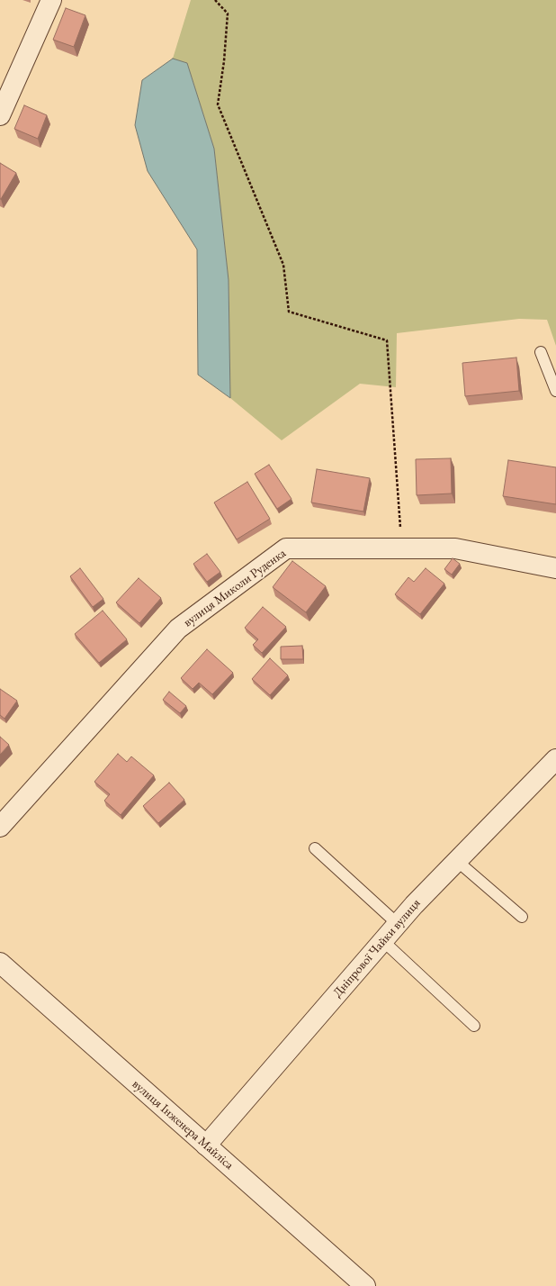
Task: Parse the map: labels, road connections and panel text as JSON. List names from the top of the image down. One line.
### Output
{"streets":{"street":["вулиця Миколи Руденка","Дніпрової Чайки вулиця","вулиця Інженера Майліса"]},"crossings":[["Дніпрової Чайки вулиця","вулиця Інженера Майліса"]]}
